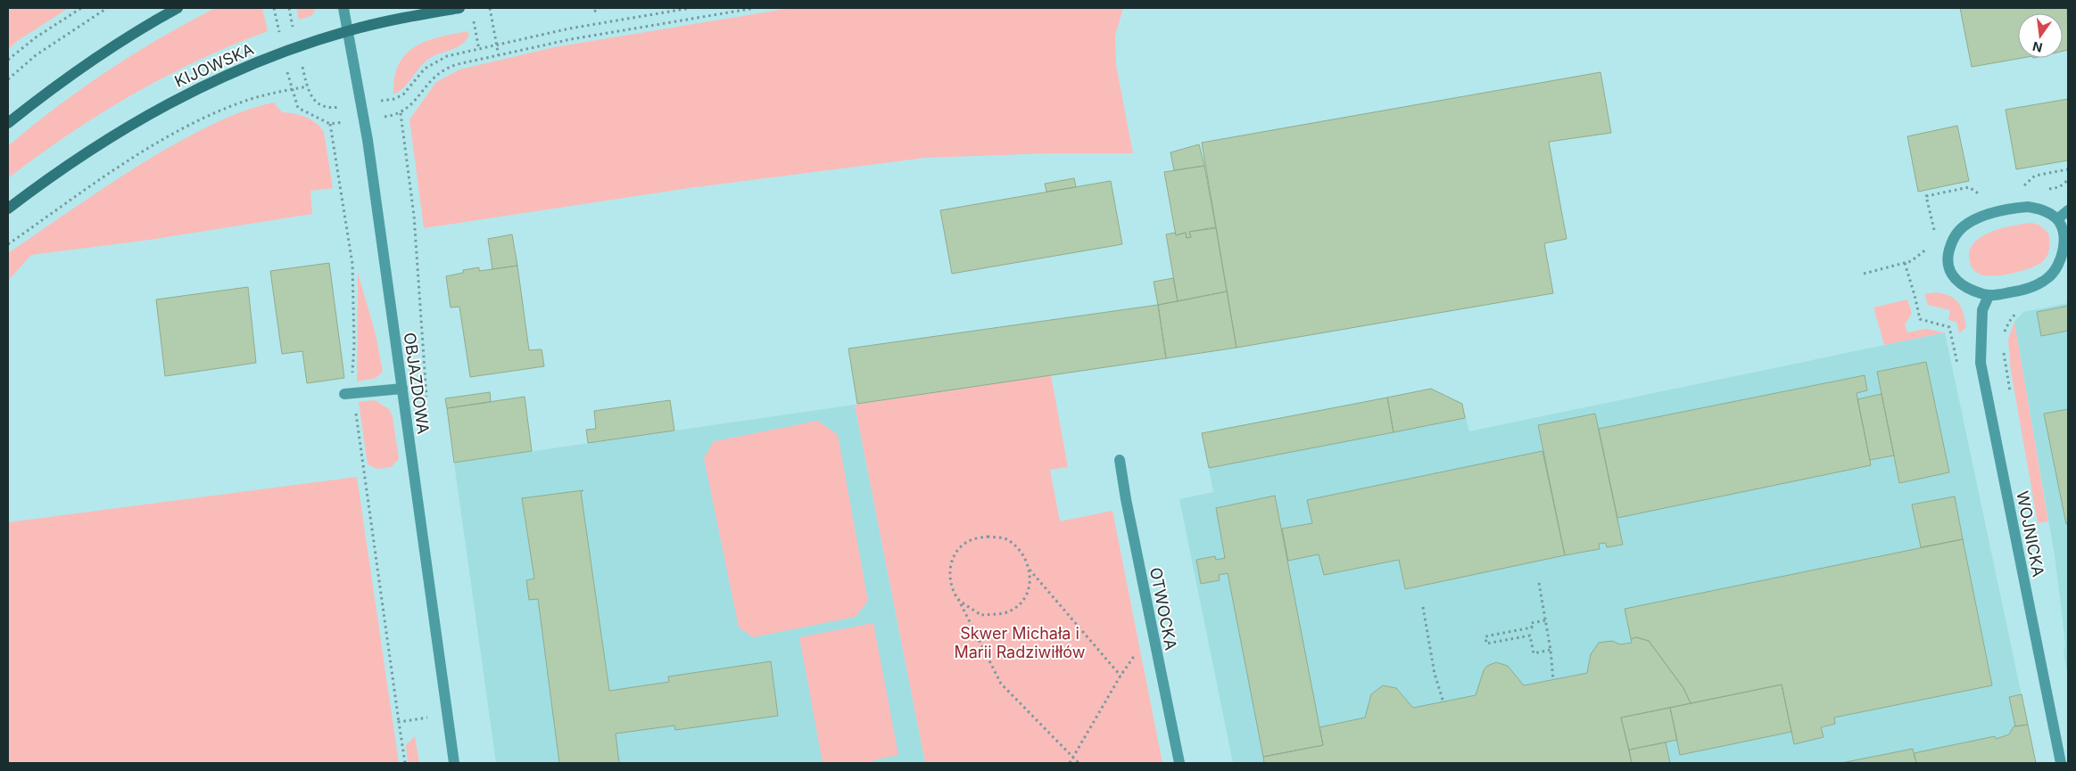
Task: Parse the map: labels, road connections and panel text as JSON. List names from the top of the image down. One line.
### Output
{"streets":{"street":["KIJOWSKA","OBJAZDOWA","WOJNICKA","OTWOCKA"]},"crossings":[["KIJOWSKA","OBJAZDOWA"]],"parks":["Skwer Michała i Marii Radziwiłłów"],"north":"bottom"}
